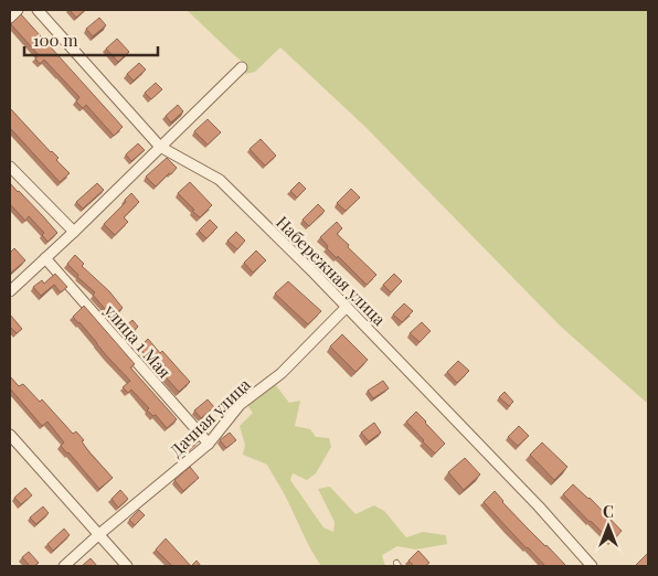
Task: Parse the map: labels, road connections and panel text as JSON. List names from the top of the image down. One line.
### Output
{"streets":{"street":["Набережная улица","улица 1 Мая","Дачная улица"]},"crossings":[["Набережная улица","Дачная улица"],["улица 1 Мая","Дачная улица"]],"scale_bar":"100 m","north":"top"}
